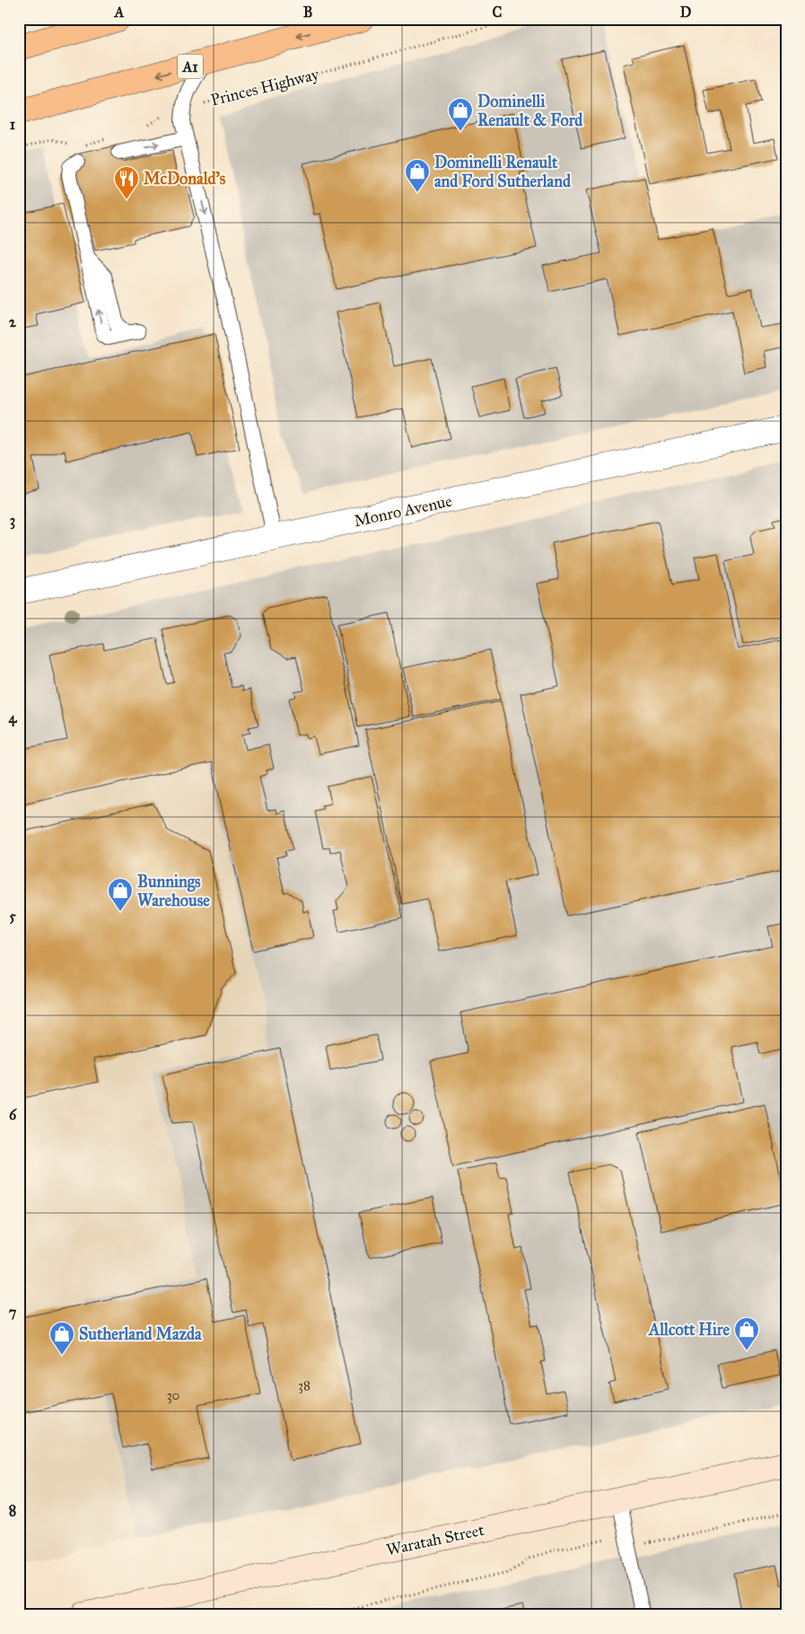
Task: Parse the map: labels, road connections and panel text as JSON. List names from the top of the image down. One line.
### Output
{"streets":{"highway":["A1"],"street":["Monro Avenue","Waratah Street"],"path":["Princes Highway"]},"places":{"shop":["Dominelli Renault & Ford","Dominelli Renault and Ford Sutherland","Bunnings Warehouse","Allcott Hire","Sutherland Mazda"],"restaurant":["McDonald's"]},"house_numbers":["38","30"],"grid":{"columns":["A","B","C","D"],"rows":["1","2","3","4","5","6","7","8"]}}
